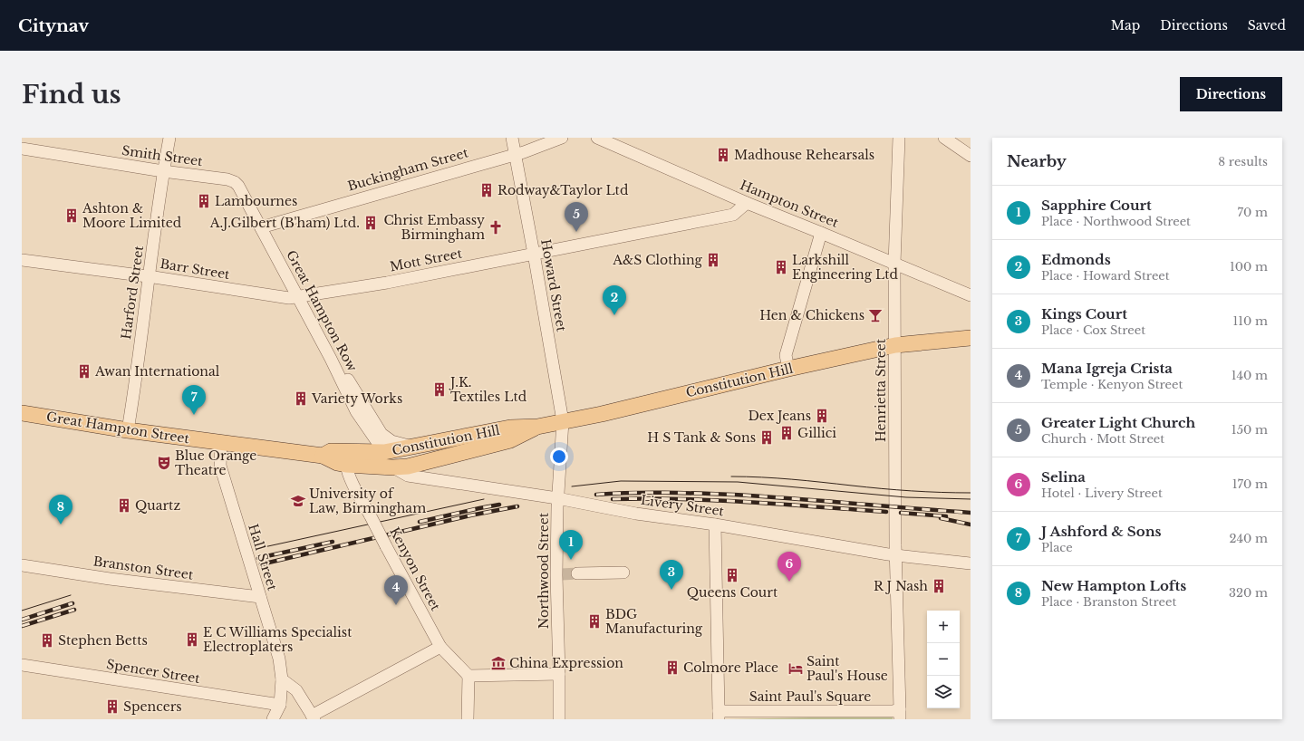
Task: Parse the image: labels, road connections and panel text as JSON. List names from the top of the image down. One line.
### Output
{"streets":{"main road":["Constitution Hill","Great Hampton Street"],"street":["Smith Street","Buckingham Street","Hampton Street","Mott Street","Barr Street","Howard Street","Harford Street","Great Hampton Row","Henrietta Street","Livery Street","Hall Street","Branston Street","Kenyon Street","Northwood Street","Spencer Street","Saint Paul's Square"]},"crossings":[["Smith Street","Harford Street"],["Smith Street","Great Hampton Row"],["Buckingham Street","Howard Street"],["Buckingham Street","Great Hampton Row"],["Hampton Street","Mott Street"],["Hampton Street","Henrietta Street"],["Mott Street","Barr Street"],["Mott Street","Howard Street"],["Mott Street","Great Hampton Row"],["Barr Street","Harford Street"],["Barr Street","Great Hampton Row"],["Howard Street","Constitution Hill"],["Howard Street","Northwood Street"],["Harford Street","Great Hampton Street"],["Great Hampton Row","Constitution Hill"],["Great Hampton Row","Great Hampton Street"],["Constitution Hill","Henrietta Street"],["Constitution Hill","Great Hampton Street"],["Constitution Hill","Livery Street"],["Constitution Hill","Northwood Street"],["Henrietta Street","Livery Street"],["Henrietta Street","Saint Paul's Square"],["Great Hampton Street","Livery Street"],["Great Hampton Street","Hall Street"],["Great Hampton Street","Kenyon Street"],["Livery Street","Northwood Street"],["Hall Street","Branston Street"],["Hall Street","Spencer Street"]],"places":{"building":["Madhouse Rehearsals","Rodway&Taylor Ltd","Lambournes","Ashton & Moore Limited","A.J.Gilbert (B'ham) Ltd.","A&S Clothing","Larkshill Engineering Ltd","Awan International","J.K. Textiles Ltd","Variety Works","Dex Jeans","Gillici","H S Tank & Sons","Quartz","Queens Court","R J Nash","BDG Manufacturing","E C Williams Specialist Electroplaters","Stephen Betts","Colmore Place","Spencers"],"church":["Christ Embassy Birmingham"],"bar":["Hen & Chickens"],"theatre":["Blue Orange Theatre"],"school or university":["University of Law, Birmingham"],"museum":["China Expression"],"hotel":["Saint Paul's House"]},"page":{"header":"Citynav","nav":["Map","Directions","Saved"],"buttons":"Directions","title":"Find us","heading":["Nearby","8 results"],"list":[{"mark":"1","name":"Sapphire Court","note":"Place · Northwood Street","value":"70 m"},{"mark":"2","name":"Edmonds","note":"Place · Howard Street","value":"100 m"},{"mark":"3","name":"Kings Court","note":"Place · Cox Street","value":"110 m"},{"mark":"4","name":"Mana Igreja Crista","note":"Temple · Kenyon Street","value":"140 m"},{"mark":"5","name":"Greater Light Church","note":"Church · Mott Street","value":"150 m"},{"mark":"6","name":"Selina","note":"Hotel · Livery Street","value":"170 m"},{"mark":"7","name":"J Ashford & Sons","note":"Place","value":"240 m"},{"mark":"8","name":"New Hampton Lofts","note":"Place · Branston Street","value":"320 m"}],"pins":["5","2","7","8","1","6","3","4"],"map_buttons":["+","−"]}}
